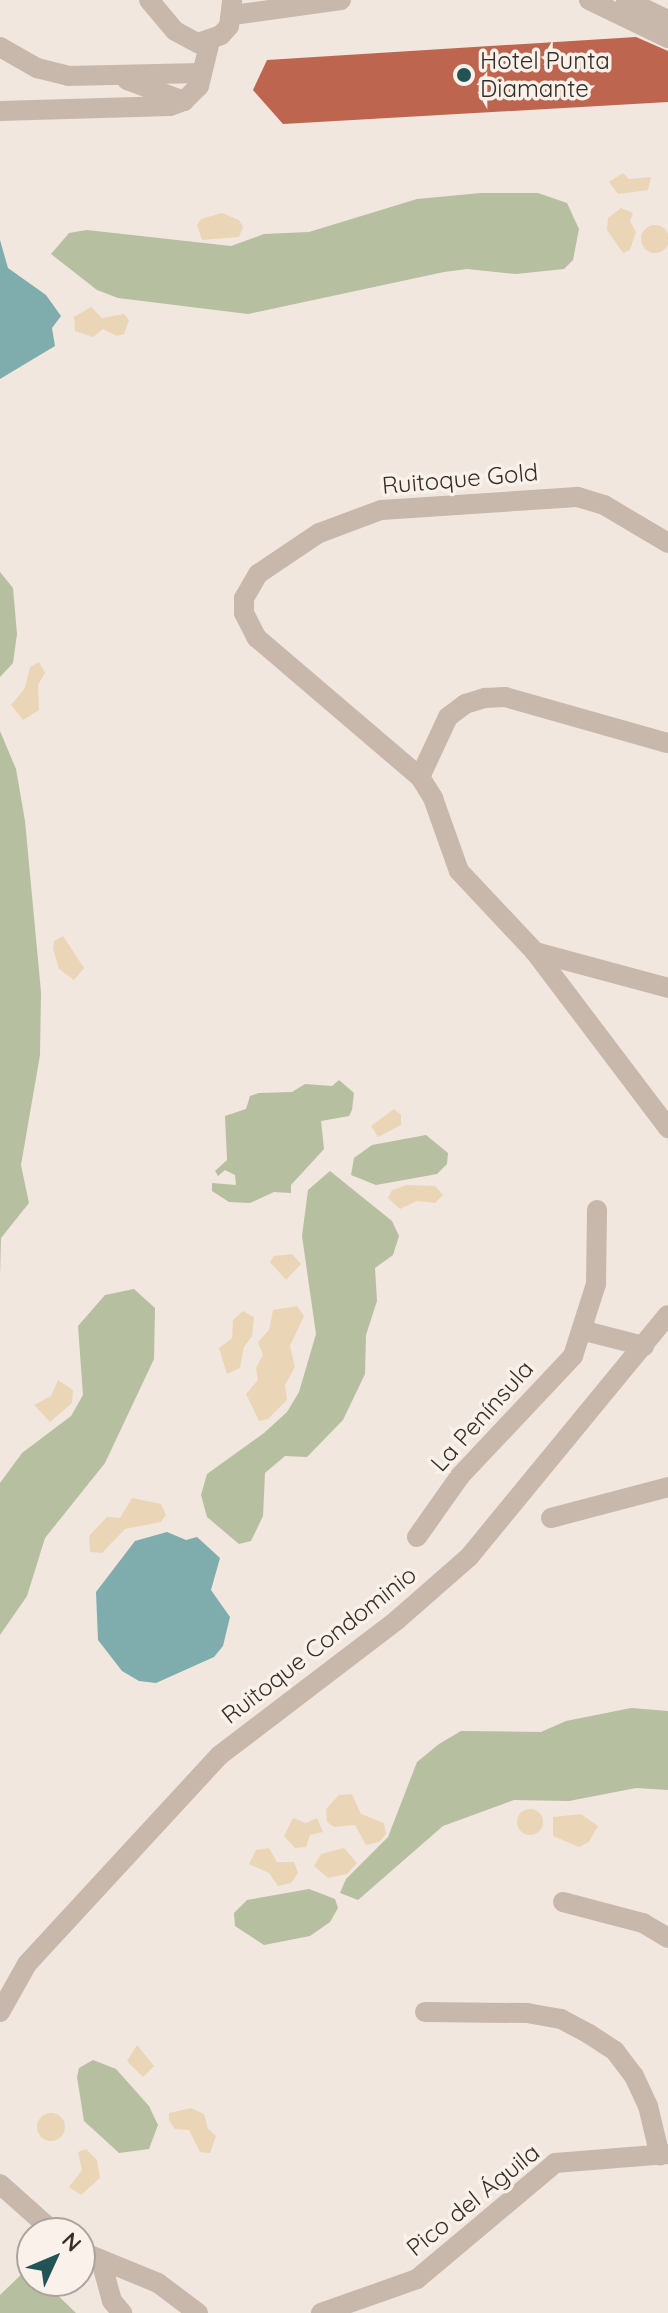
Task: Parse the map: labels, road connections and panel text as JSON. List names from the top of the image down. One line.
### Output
{"streets":{"street":["Ruitoque Gold","La Península","Ruitoque Condominio","Pico del Águila"]},"places":["Hotel Punta Diamante"],"north":"top right"}
